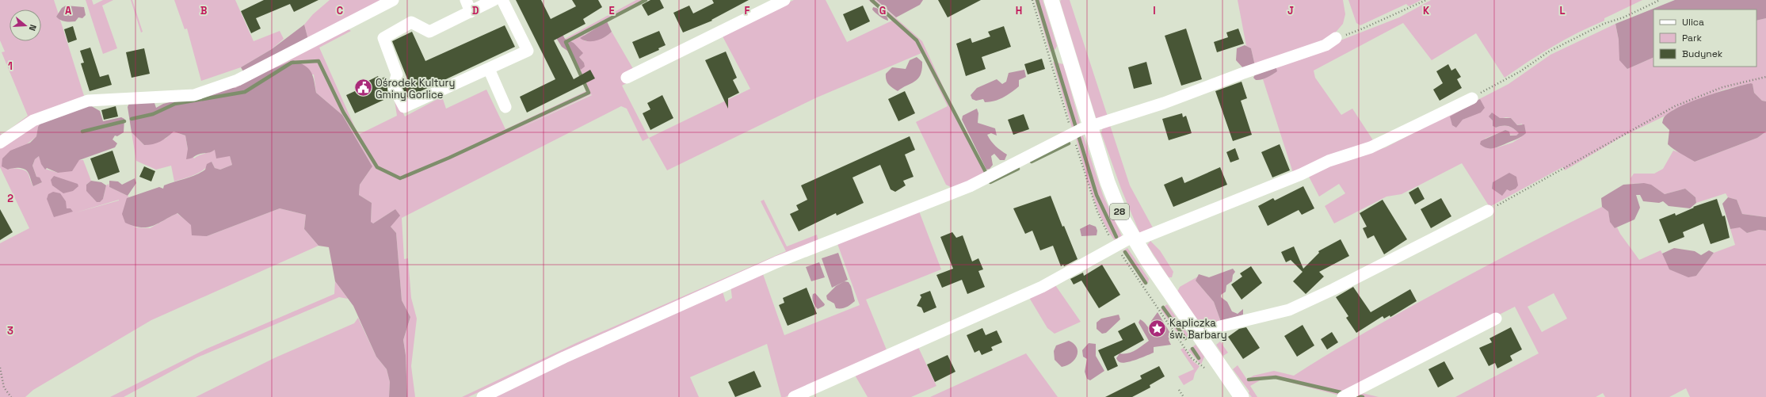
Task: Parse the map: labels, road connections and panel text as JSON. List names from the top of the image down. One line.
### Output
{"streets":{"main road":["28"]},"places":{"public building":["Ośrodek Kultury Gminy Gorlice"],"place":["Kapliczka św. Barbary"]},"legend":["Ulica","Park","Budynek"],"north":"right","grid":{"columns":["A","B","C","D","E","F","G","H","I","J","K","L"],"rows":["1","2","3"]}}
